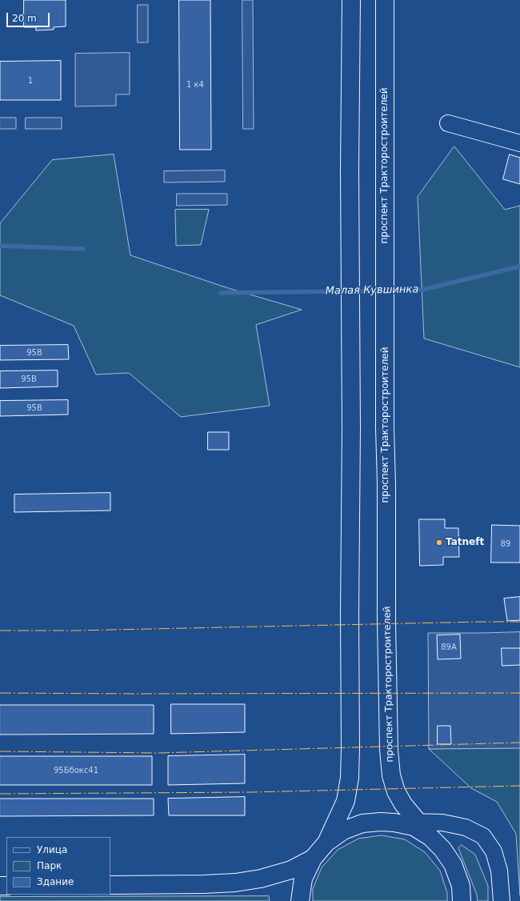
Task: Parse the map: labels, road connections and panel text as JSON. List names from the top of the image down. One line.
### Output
{"streets":{"main road":["проспект Тракторостроителей"]},"water":["Малая Кувшинка"],"places":["Tatneft"],"house_numbers":["1","1 к4","95В","95В","95В","89","89А","95Ббокс41"],"legend":["Улица","Парк","Здание"],"scale_bar":"20 m"}
